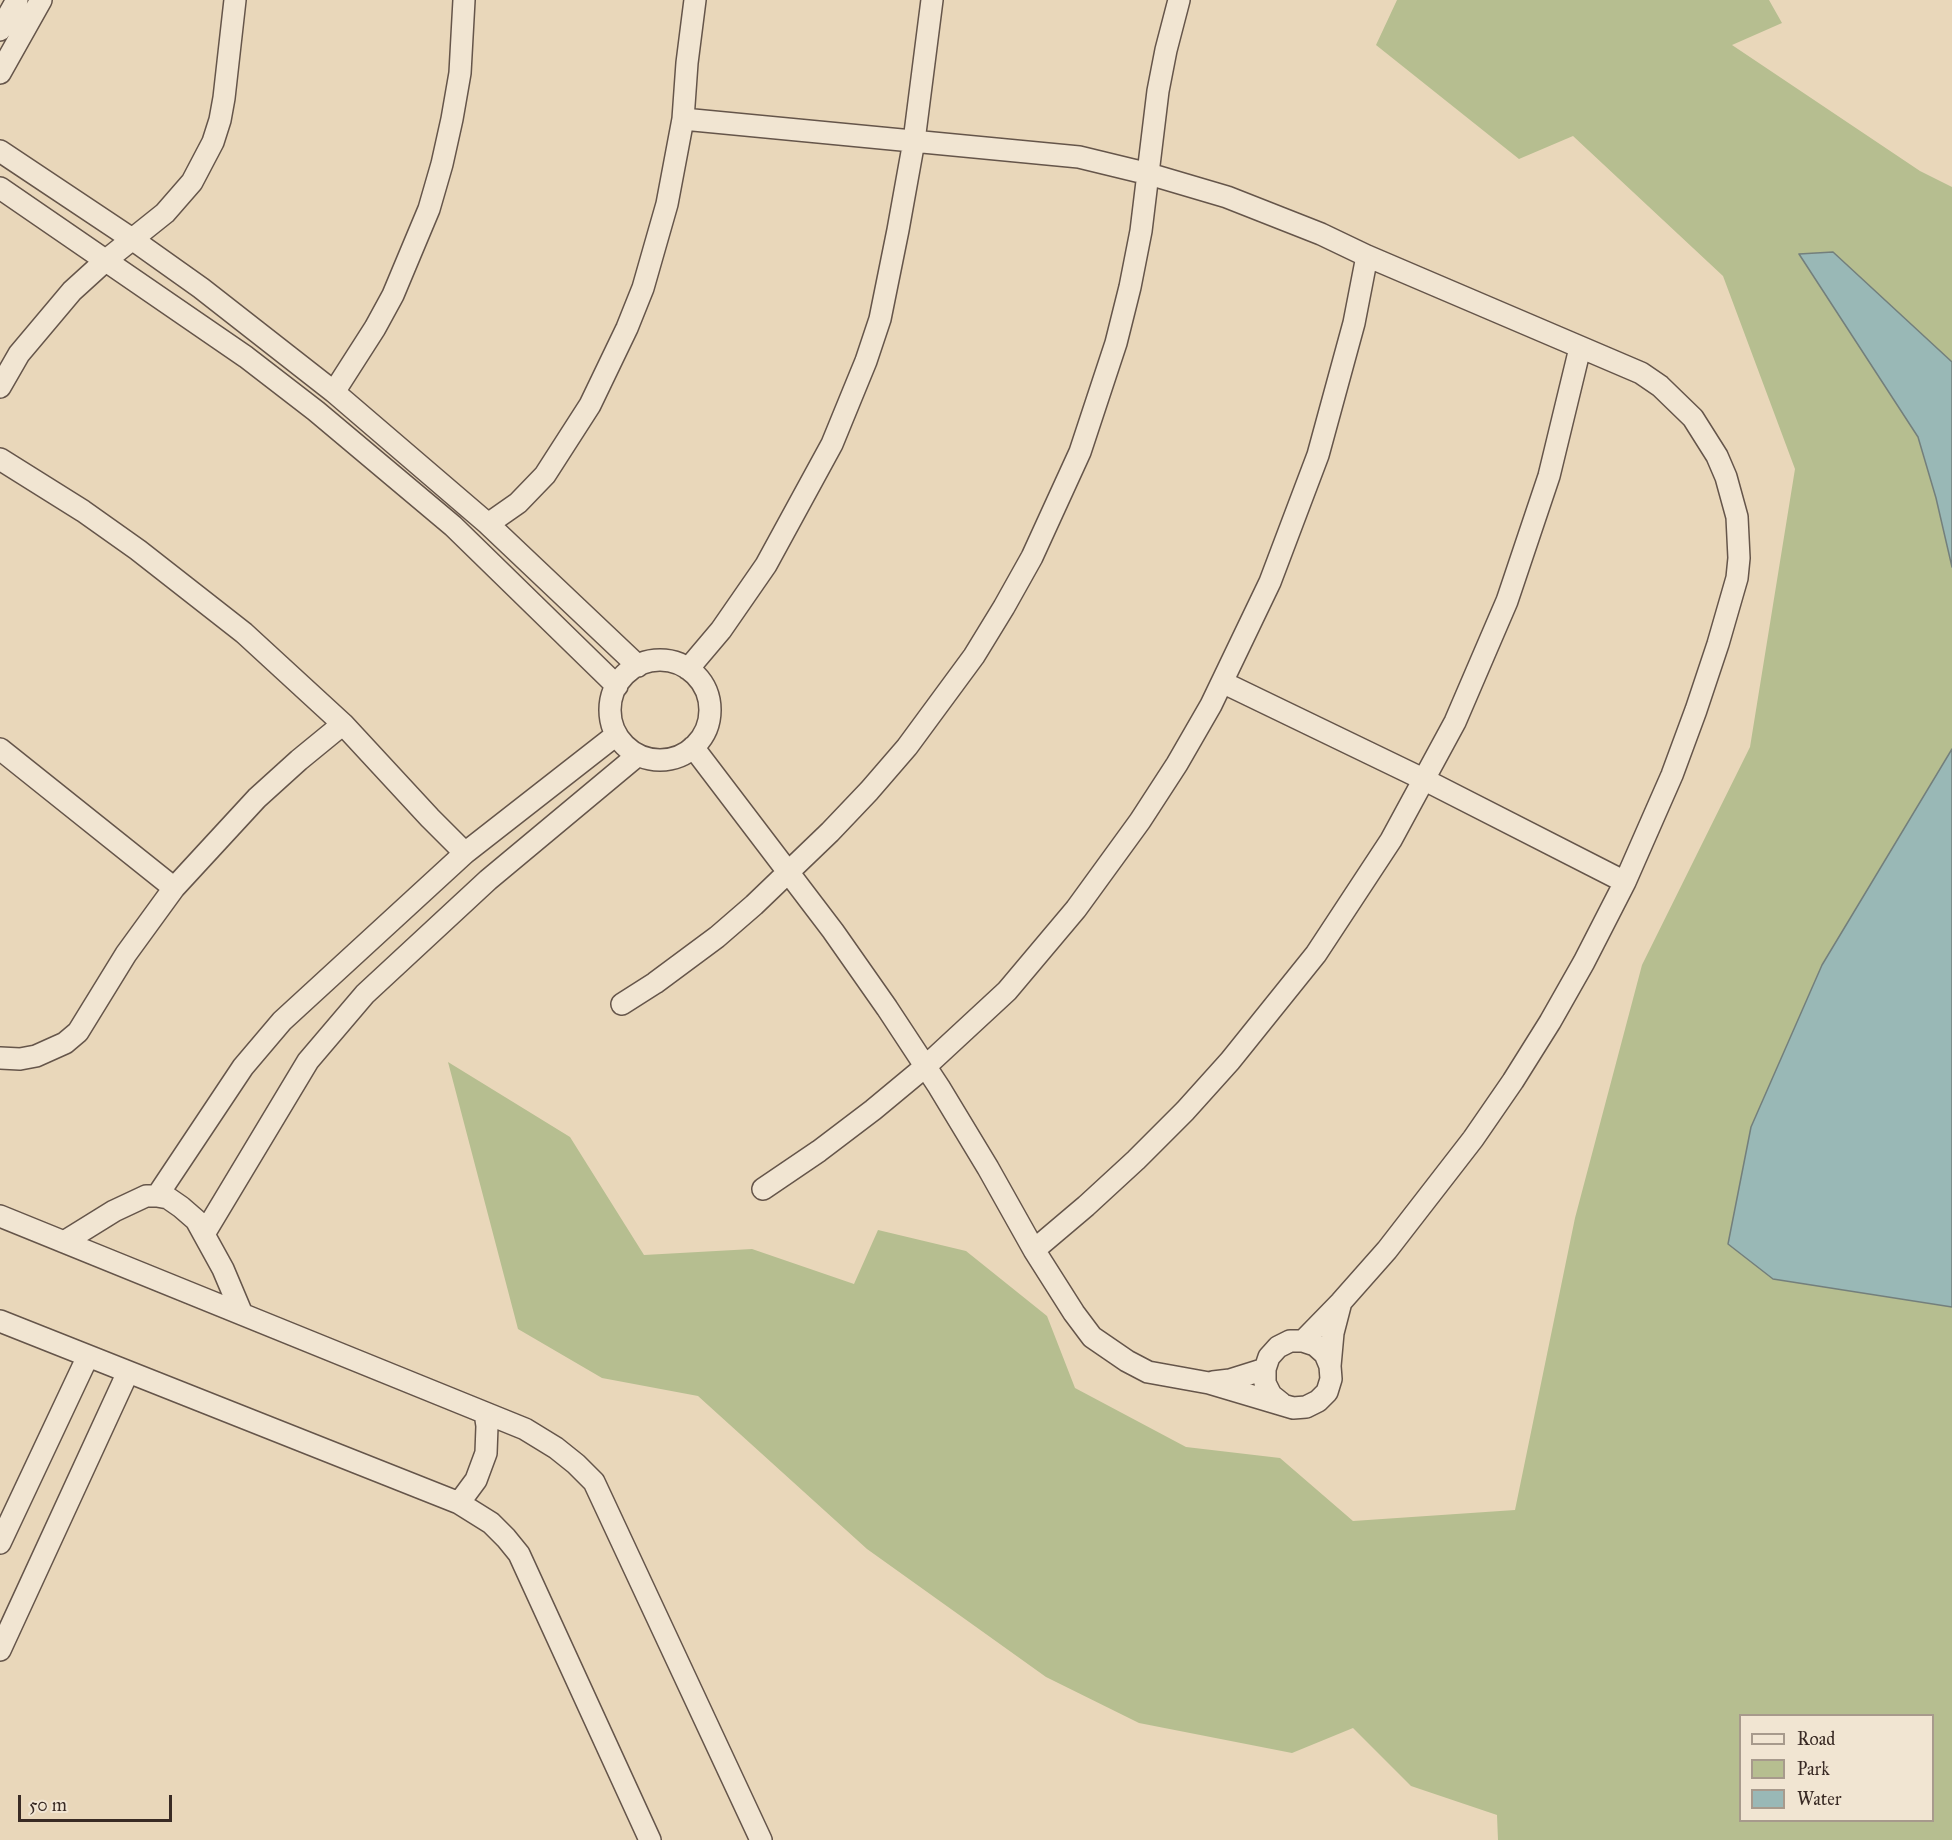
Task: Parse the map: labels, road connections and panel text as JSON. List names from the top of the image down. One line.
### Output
{"legend":["Road","Park","Water"],"scale_bar":"50 m"}
